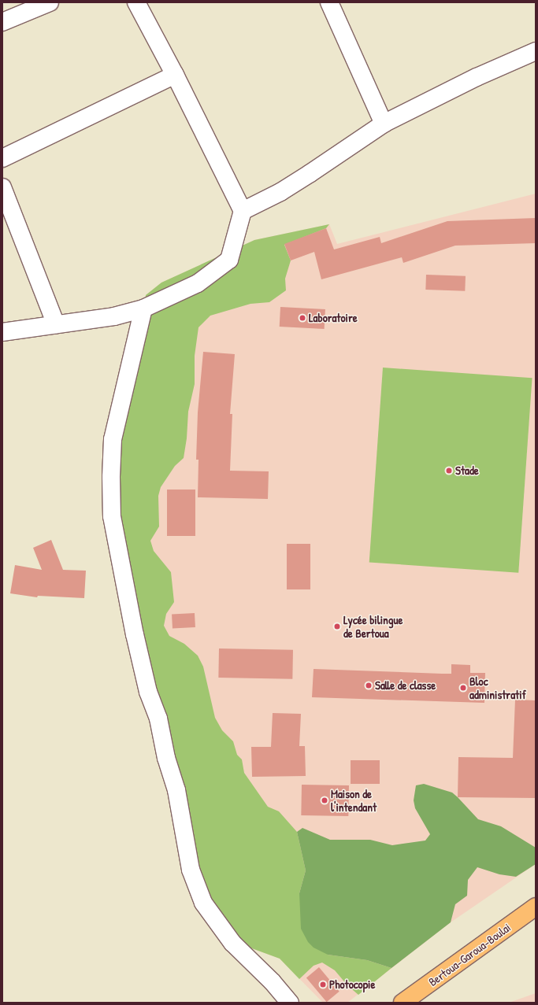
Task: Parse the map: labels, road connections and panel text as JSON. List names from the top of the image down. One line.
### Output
{"streets":{"highway":["Bertoua-Garoua-Boulai"]},"places":["Laboratoire","Stade","Lycée bilingue de Bertoua","Salle de classe","Bloc administratif","Maison de l'intendant","Photocopie"]}
